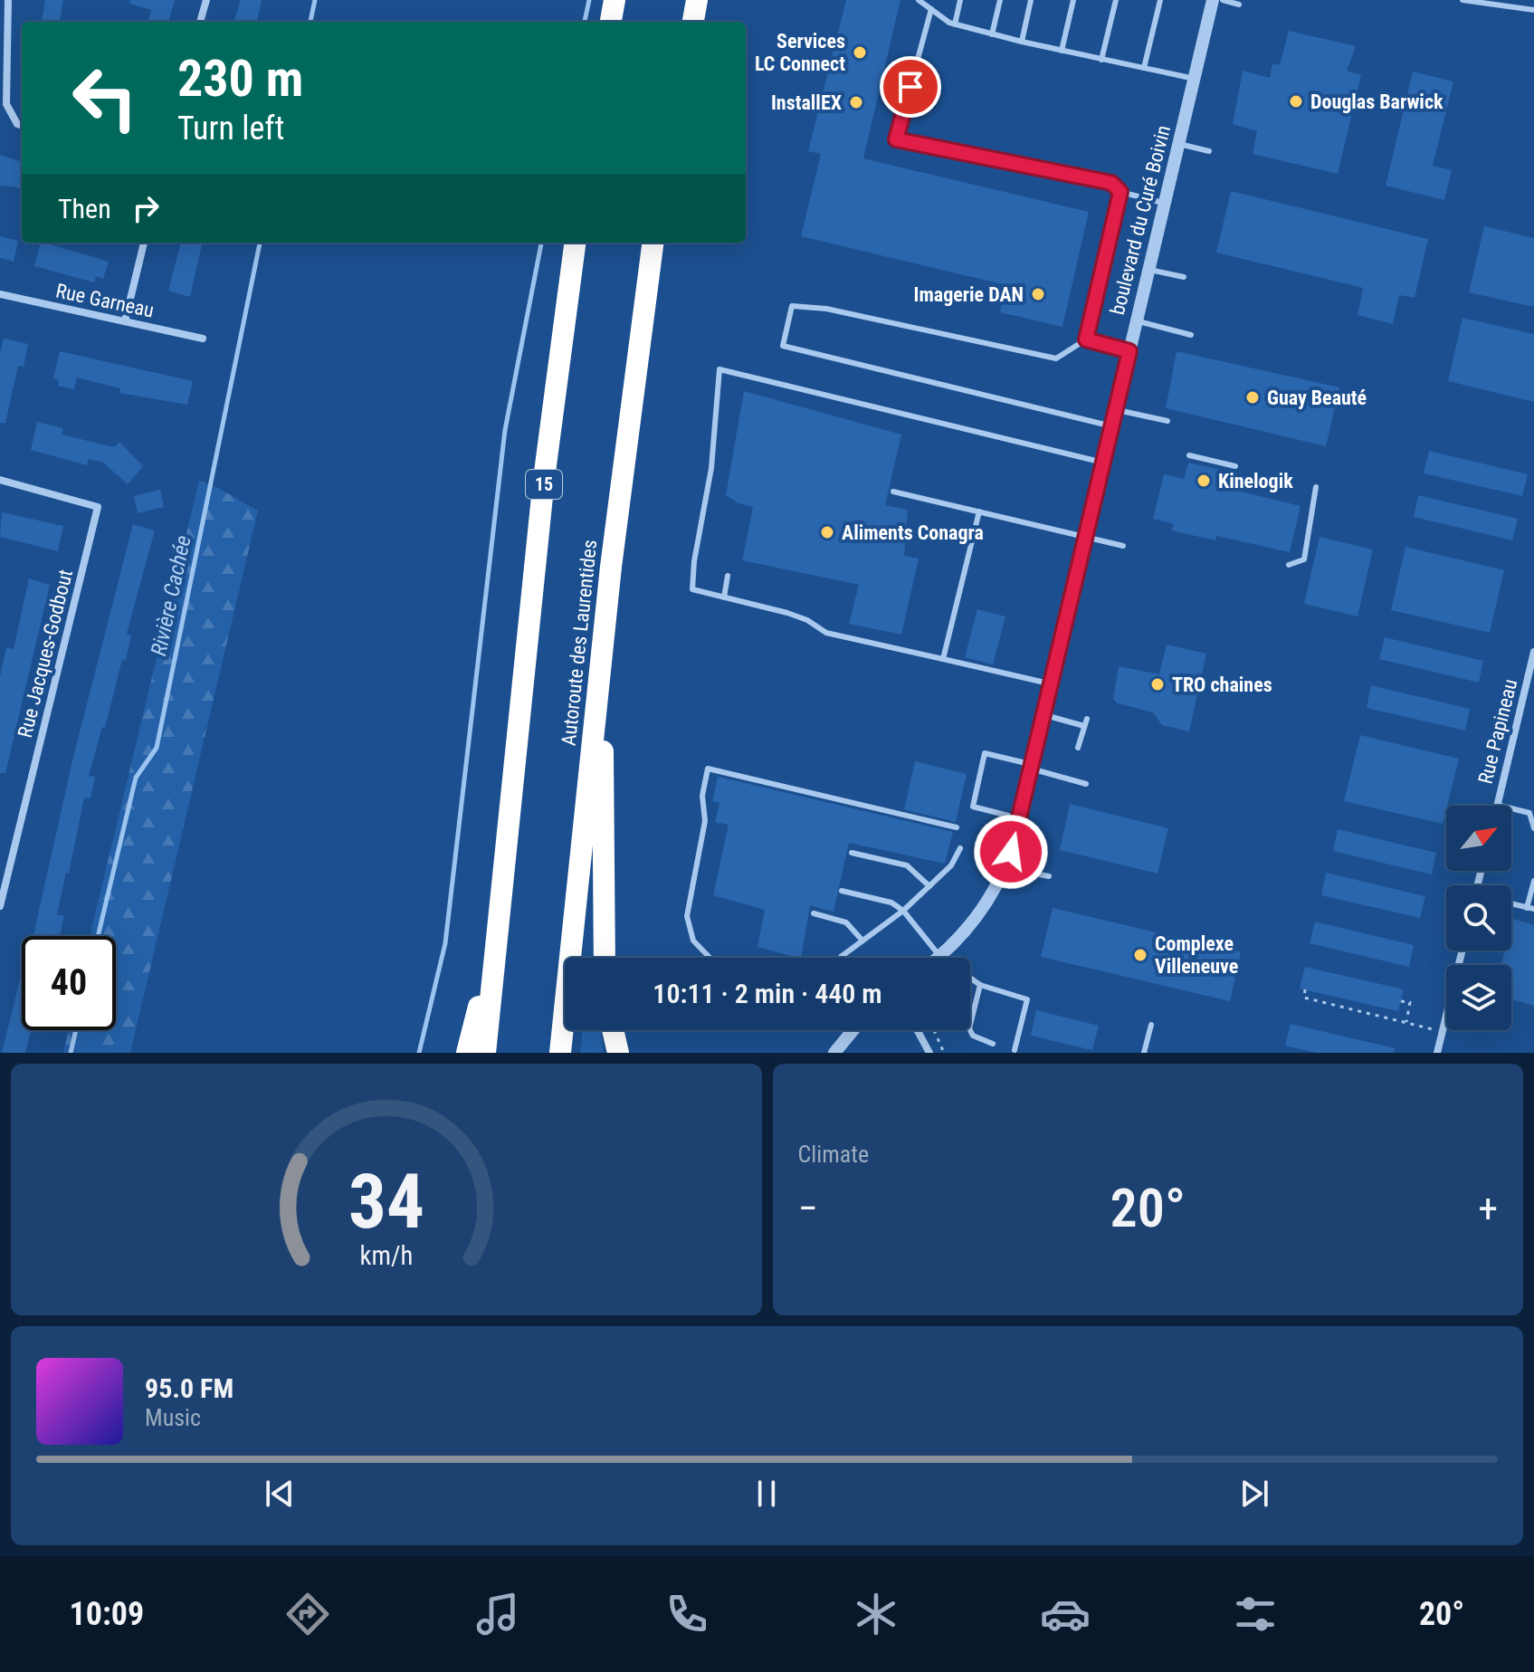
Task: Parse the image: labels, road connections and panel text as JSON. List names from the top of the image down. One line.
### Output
{"streets":{"highway":["15","Autoroute des Laurentides"],"street":["boulevard du Curé Boivin","Rue Garneau","Rue Jacques-Godbout","Rue Papineau"]},"water":["Rivière Cachée"],"places":["Services LC Connect","Douglas Barwick","InstallEX","Imagerie DAN","Guay Beauté","Kinelogik","Aliments Conagra","TRO chaines","Complexe Villeneuve"],"north":"top right","page":{"turn":["230 m","Turn left"],"then":"Then","limit":"40","trip":"10:11 · 2 min · 440 m","tile":"Climate","heat":["−","20°","+"],"song":["95.0 FM","Music"],"tabs":["10:09","20°"],"gauge":["34","km/h"]}}
